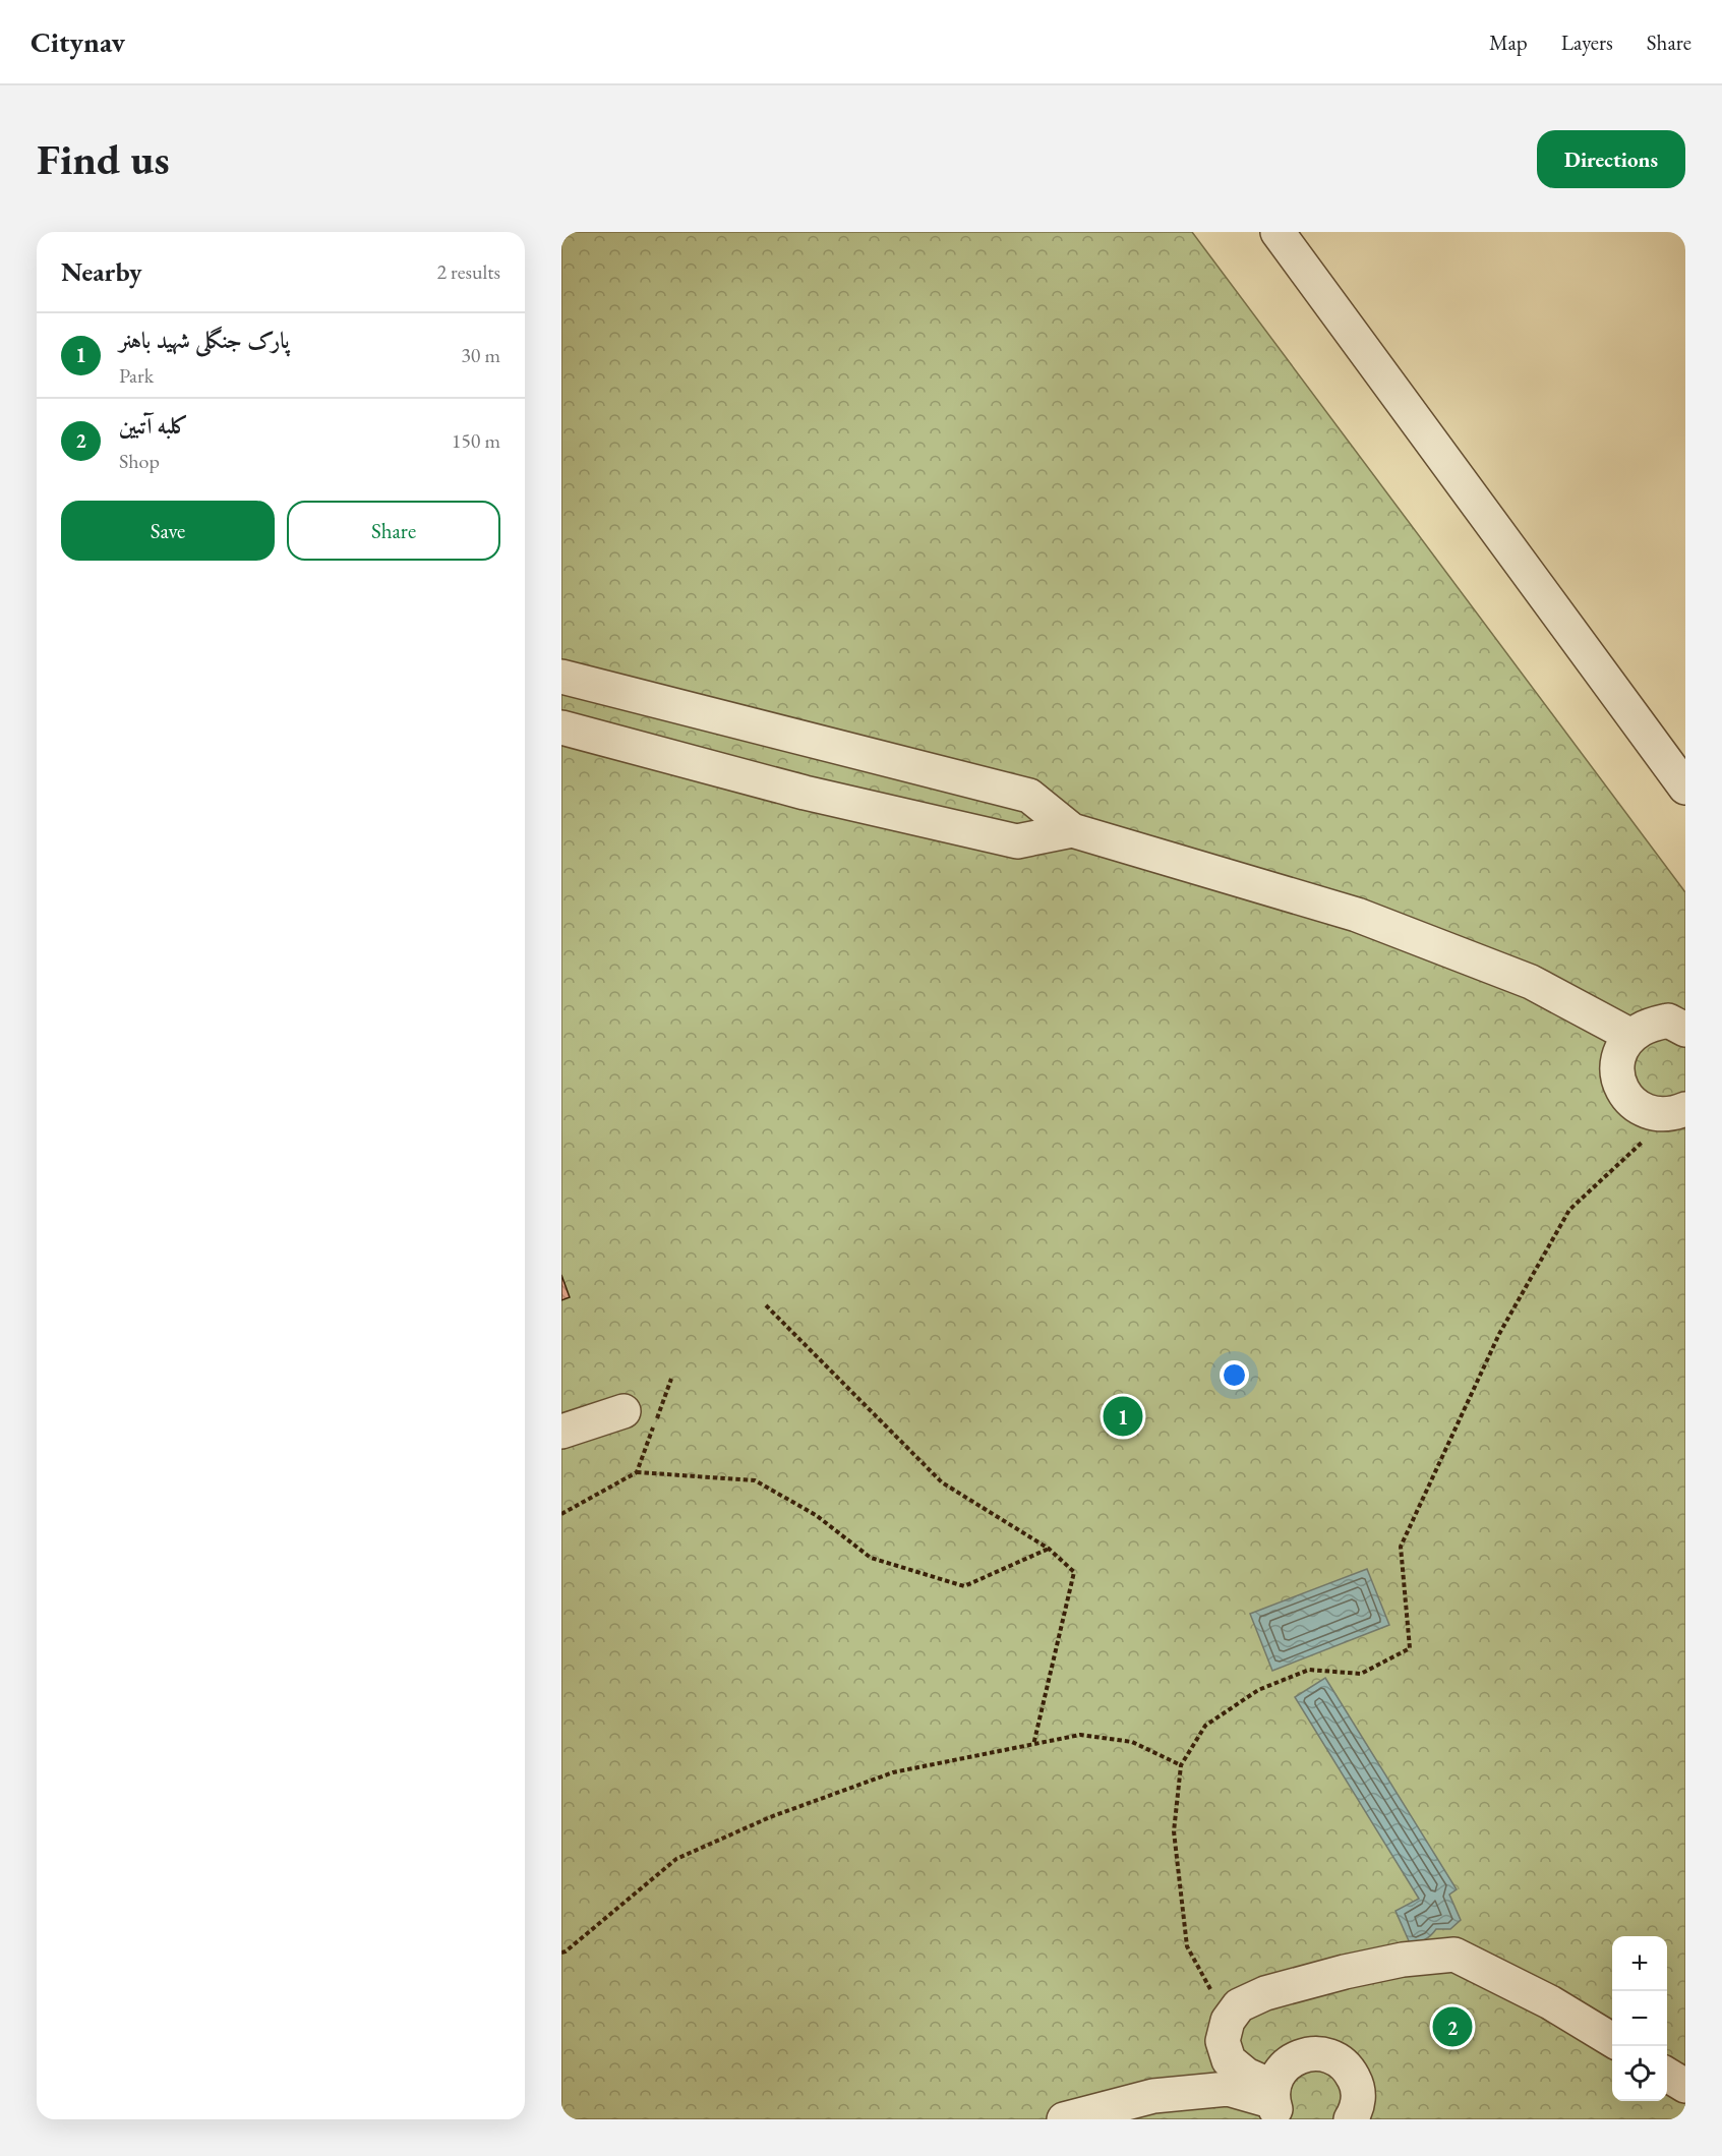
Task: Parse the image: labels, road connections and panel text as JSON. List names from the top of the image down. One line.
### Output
{"page":{"header":"Citynav","nav":["Map","Layers","Share"],"buttons":["Directions",["Save","Share"]],"title":"Find us","heading":["Nearby","2 results"],"list":[{"mark":"1","name":"پارک جنگلی شهید باهنر","note":"Park","value":"30 m"},{"mark":"2","name":"کلبه آتبین","note":"Shop","value":"150 m"}],"pins":["1","2"],"map_buttons":["+","−"]}}
